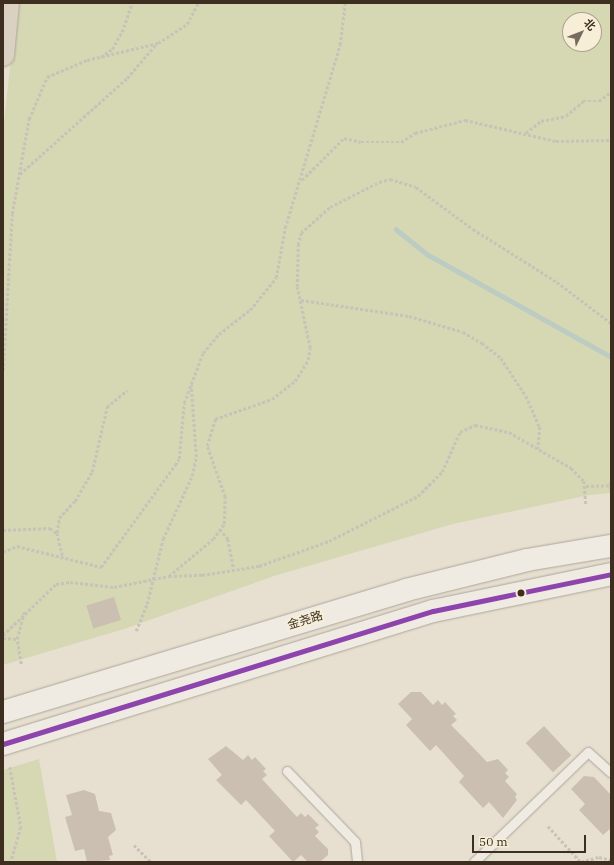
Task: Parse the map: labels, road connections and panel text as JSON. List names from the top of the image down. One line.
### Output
{"streets":{"main road":["金尧路"]},"scale_bar":"50 m","north":"top right"}
